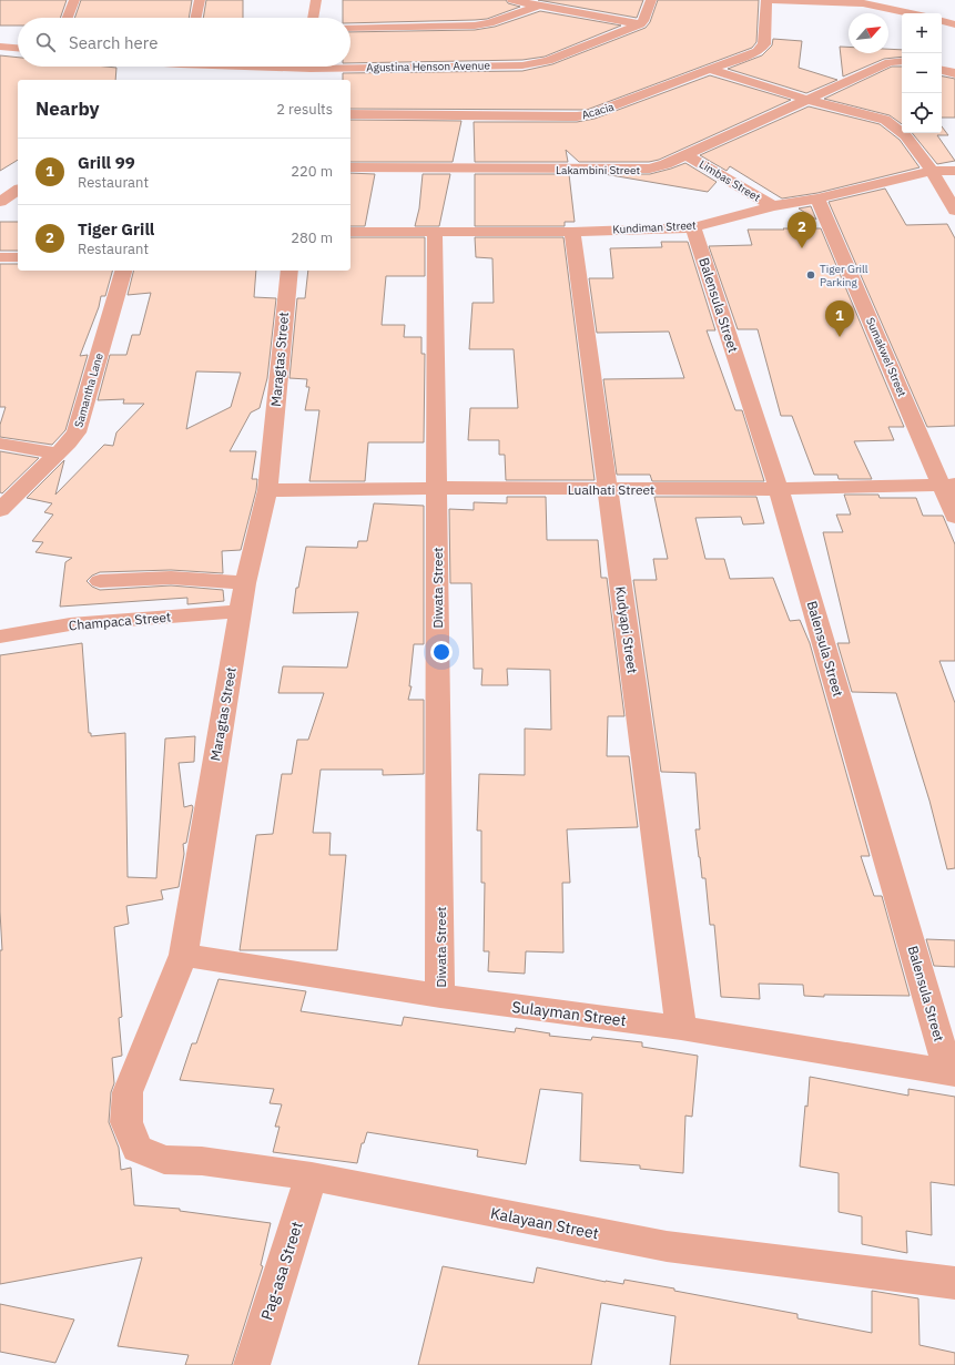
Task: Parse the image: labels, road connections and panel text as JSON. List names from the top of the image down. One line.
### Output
{"streets":{"street":["Agustina Henson Avenue","Acacia","Lakambini Street","Limbas Street","Kundiman Street","Balensula Street","Sumakwel Street","Maragtas Street","Samantha Lane","Lualhati Street","Diwata Street","Champaca Street","Kudyapi Street","Sulayman Street","Kalayaan Street","Pag-asa Street"]},"crossings":[["Lakambini Street","Limbas Street"],["Limbas Street","Kundiman Street"],["Kundiman Street","Balensula Street"],["Kundiman Street","Sumakwel Street"],["Kundiman Street","Diwata Street"],["Kundiman Street","Kudyapi Street"],["Balensula Street","Lualhati Street"],["Balensula Street","Sulayman Street"],["Sumakwel Street","Lualhati Street"],["Maragtas Street","Lualhati Street"],["Maragtas Street","Champaca Street"],["Maragtas Street","Sulayman Street"],["Maragtas Street","Kalayaan Street"],["Lualhati Street","Diwata Street"],["Lualhati Street","Kudyapi Street"],["Diwata Street","Sulayman Street"],["Kudyapi Street","Sulayman Street"],["Kalayaan Street","Pag-asa Street"]],"places":["Tiger Grill Parking"],"north":"top right","page":{"map_buttons":["+","−"],"search":"Search here","heading":["Nearby","2 results"],"list":[{"mark":"1","name":"Grill 99","note":"Restaurant","value":"220 m"},{"mark":"2","name":"Tiger Grill","note":"Restaurant","value":"280 m"}],"pins":["2","1"]}}
